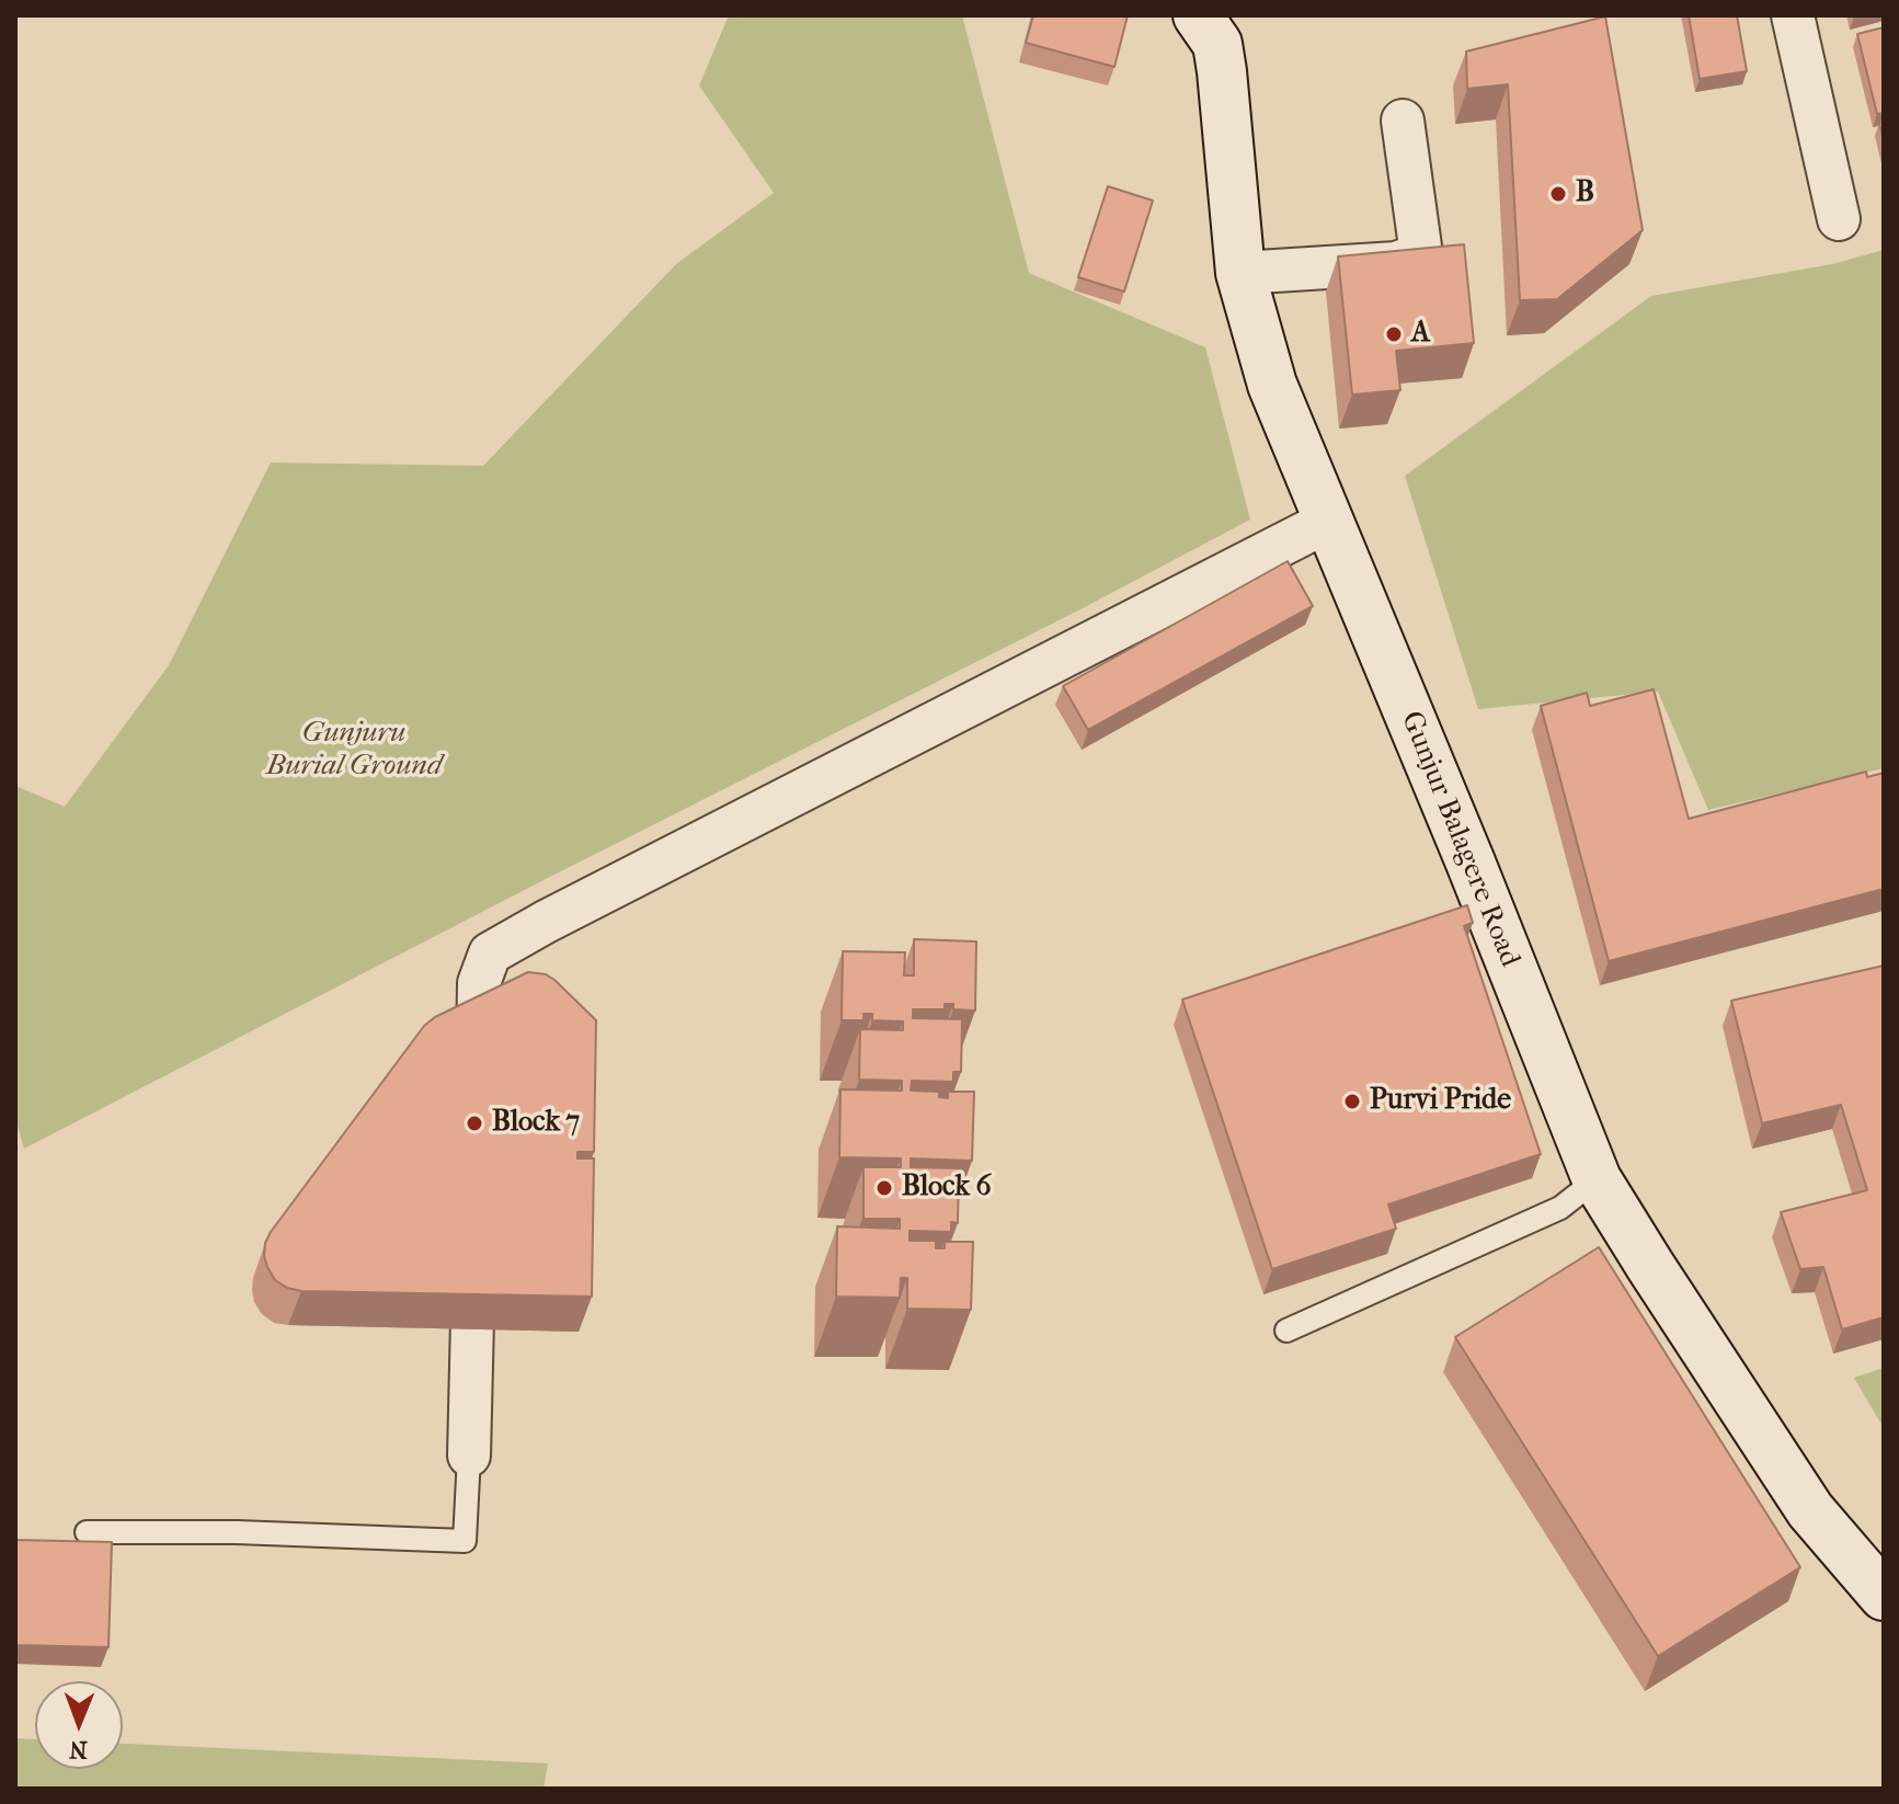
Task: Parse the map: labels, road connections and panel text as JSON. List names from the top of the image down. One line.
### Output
{"streets":{"street":["Gunjur Balagere Road"]},"parks":["Gunjuru Burial Ground"],"places":["B","A","Purvi Pride","Block 7","Block 6"],"north":"bottom"}
